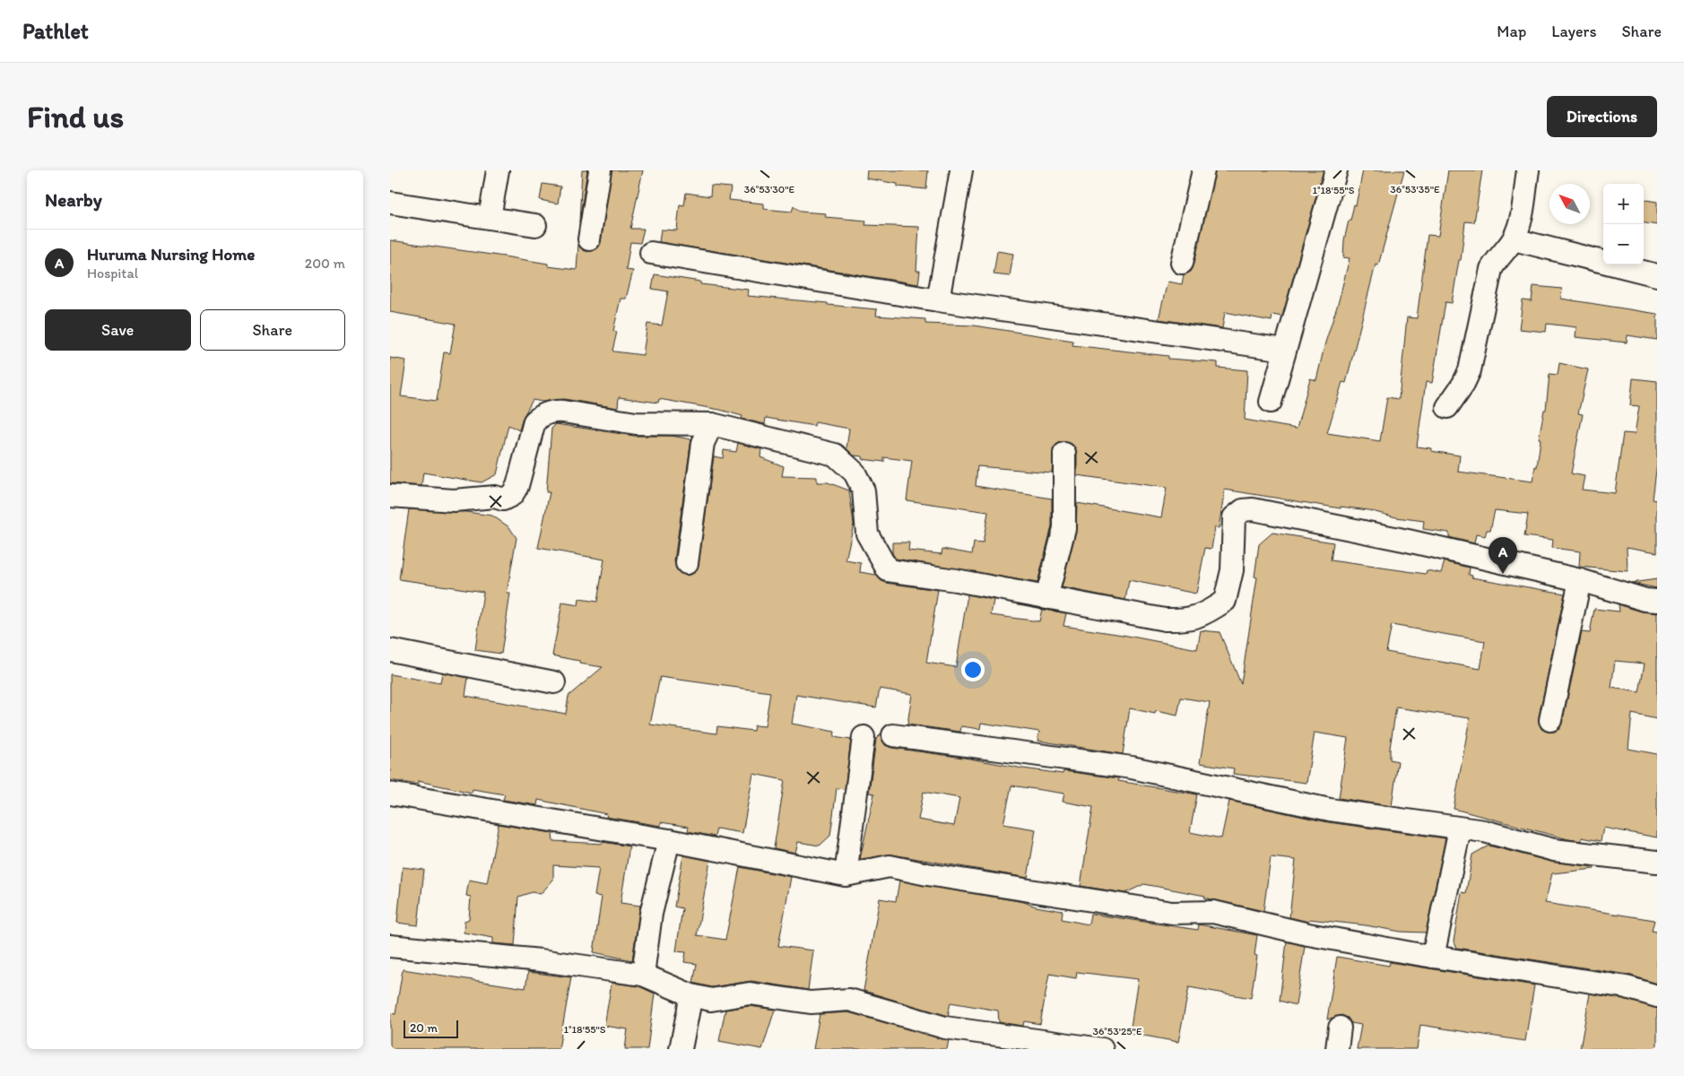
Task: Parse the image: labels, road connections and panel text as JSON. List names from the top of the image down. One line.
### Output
{"scale_bar":"20 m","north":"top left","page":{"header":"Pathlet","nav":["Map","Layers","Share"],"buttons":["Directions",["Save","Share"]],"title":"Find us","heading":"Nearby","map_buttons":["+","−"],"list":[{"mark":"A","name":"Huruma Nursing Home","note":"Hospital","value":"200 m"}],"pins":"A","scale":"20 m"},"coordinates":["36°53'30\"E","36°53'35\"E","1°18'55\"S","36°53'25\"E"]}
